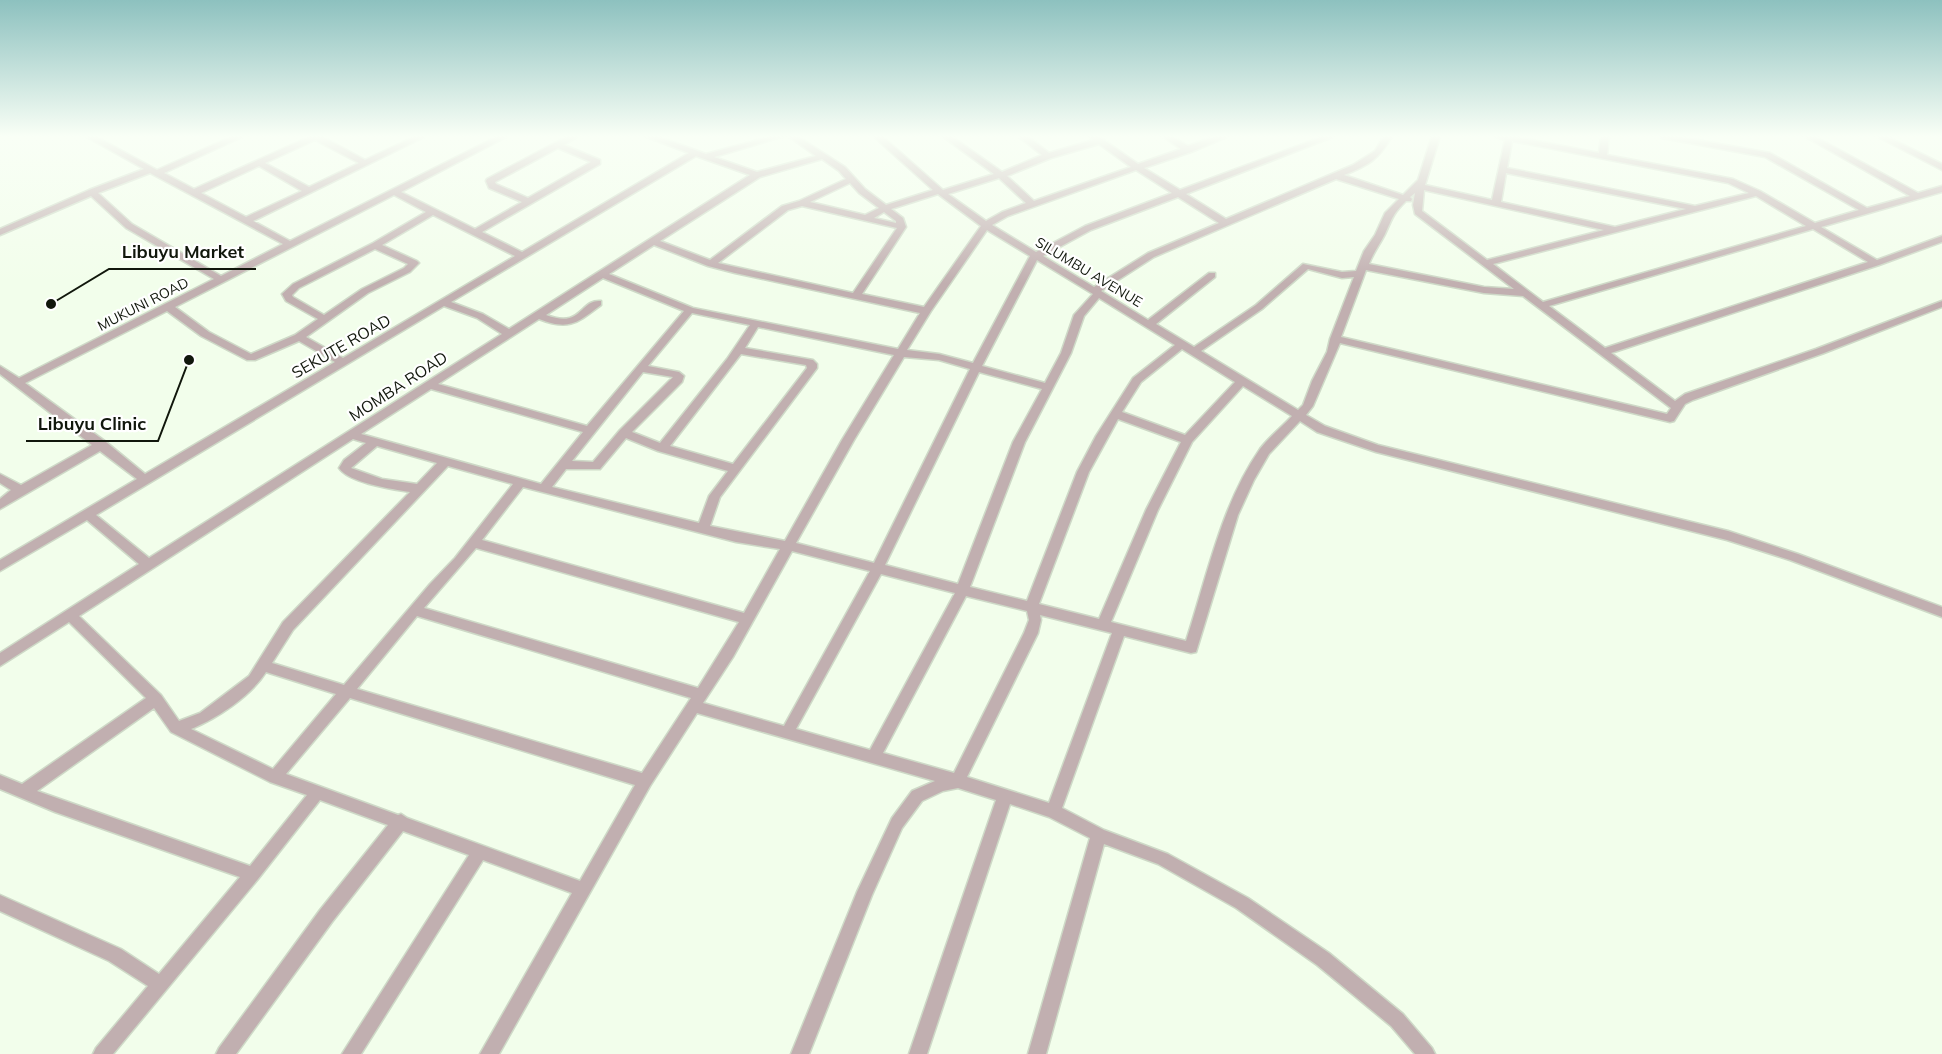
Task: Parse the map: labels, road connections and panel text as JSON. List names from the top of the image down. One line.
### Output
{"streets":{"street":["SILUMBU AVENUE","MUKUNI ROAD","SEKUTE ROAD","MOMBA ROAD"]},"places":["Libuyu Market","Libuyu Clinic"]}
